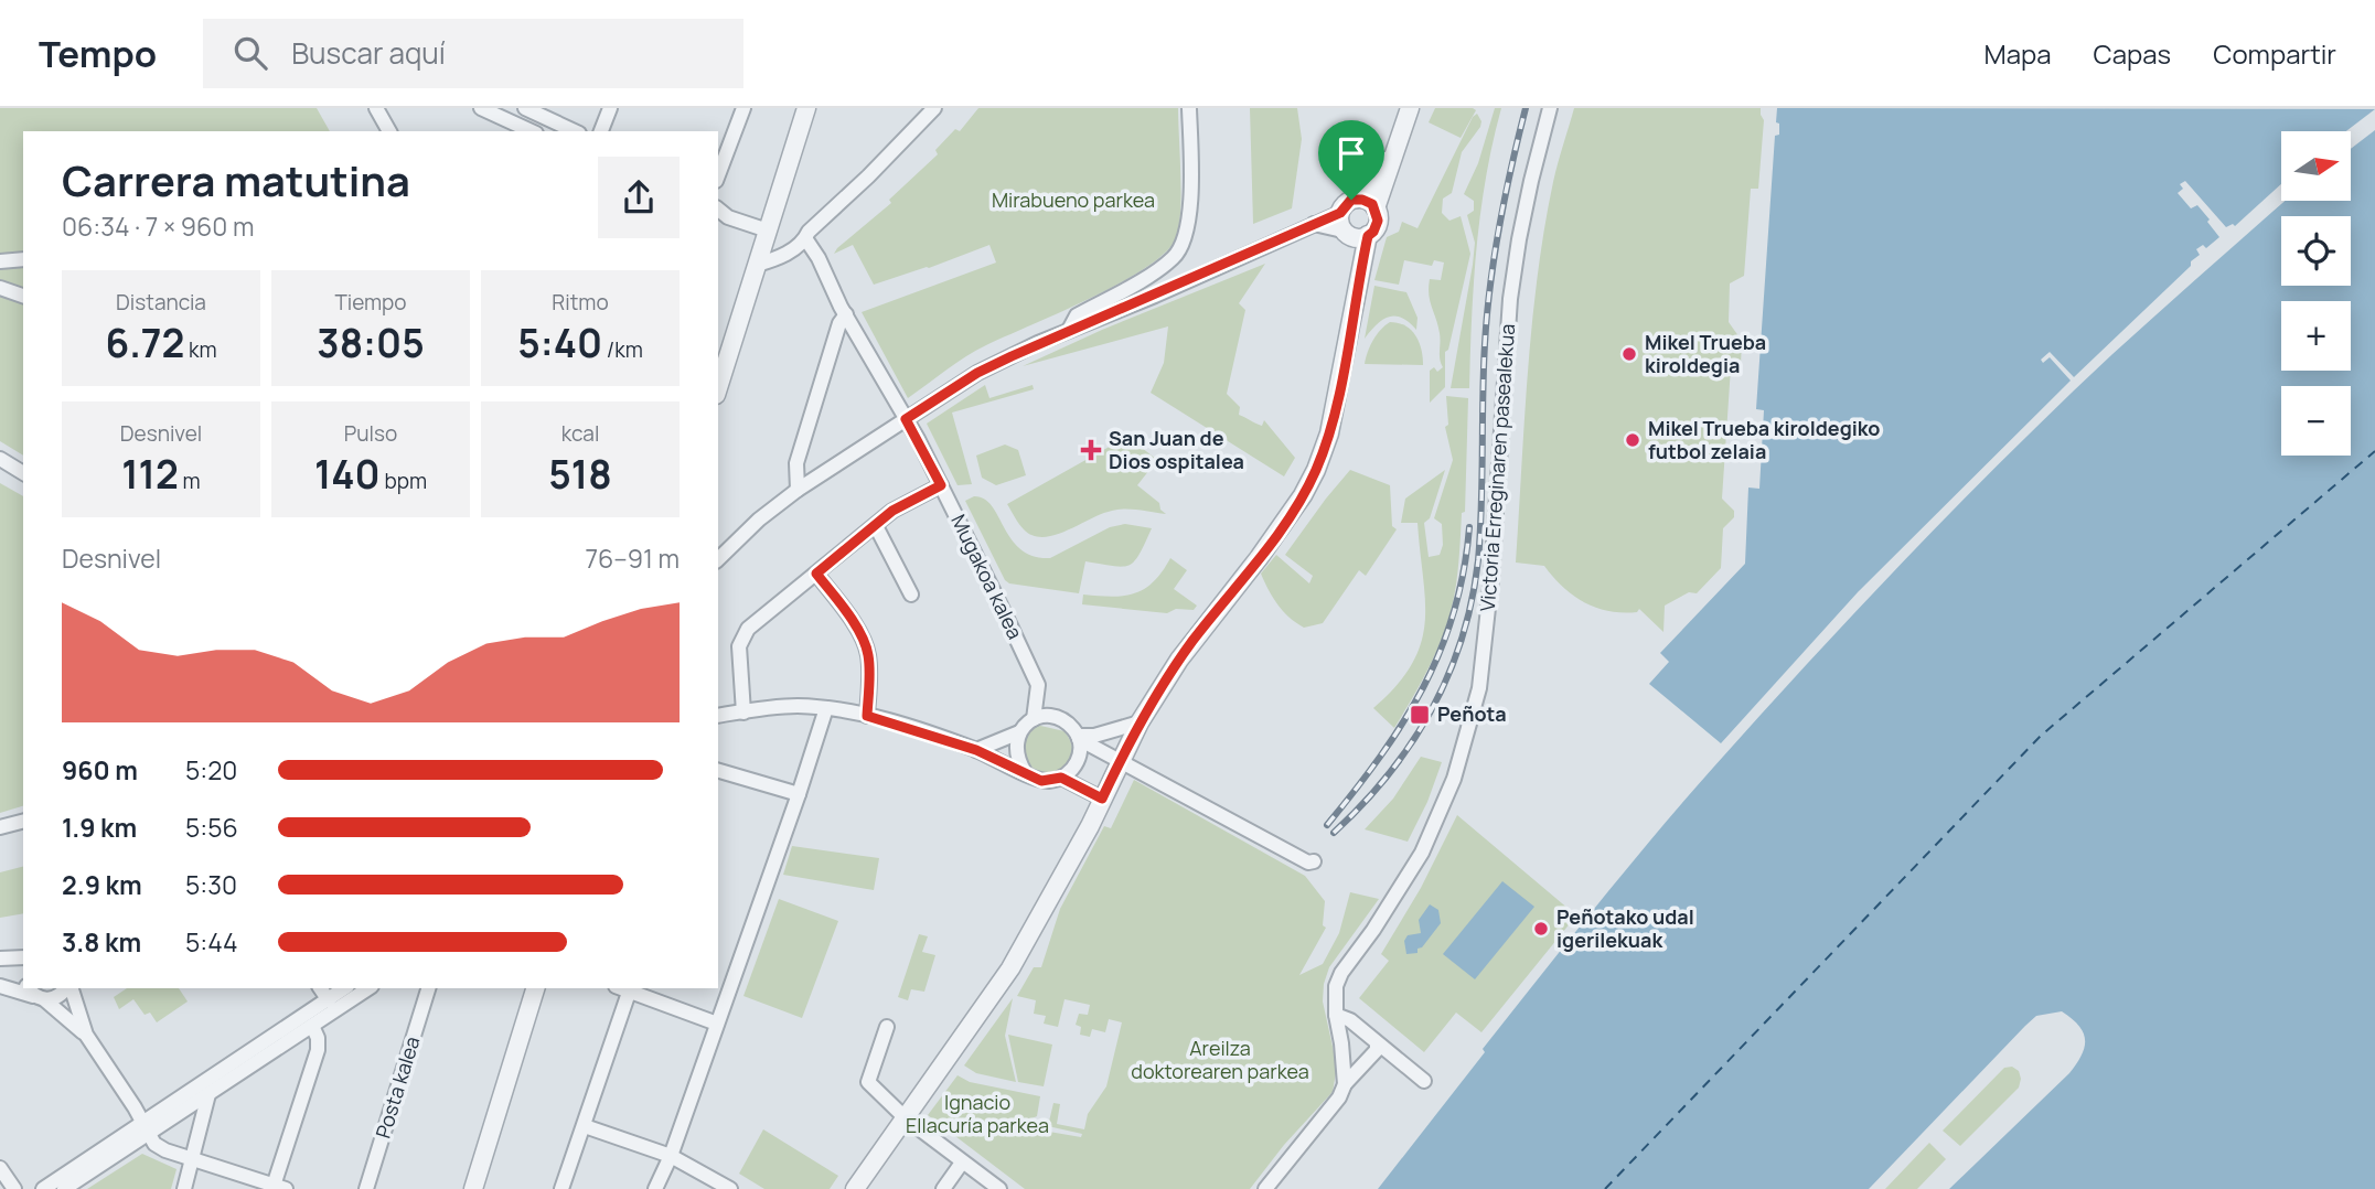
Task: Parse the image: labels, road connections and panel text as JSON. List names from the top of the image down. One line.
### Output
{"streets":{"street":["Victoria Erreginaren pasealekua","Mugakoa kalea","Posta kalea"]},"parks":["Mirabueno parkea","Areilza doktorearen parkea","Ignacio Ellacuría parkea"],"places":{"other":["Mikel Trueba kiroldegia","Mikel Trueba kiroldegiko futbol zelaia","Peñotako udal igerilekuak"],"health":["San Juan de Dios ospitalea"],"transit":["Peñota"]},"north":"right","page":{"header":"Tempo","search":"Buscar aquí","nav":["Mapa","Capas","Compartir"],"map_buttons":["+","−"],"heading":["Carrera matutina","06:34 · 7 × 960 m"],"stats":[["Distancia","6.72 km"],["Tiempo","38:05"],["Ritmo","5:40 /km"],["Desnivel","112 m"],["Pulso","140 bpm"],["kcal","518"]],"chart":["Desnivel","76–91 m"],"list":[{"name":"960 m","note":"5:20"},{"name":"1.9 km","note":"5:56"},{"name":"2.9 km","note":"5:30"},{"name":"3.8 km","note":"5:44"}]}}
